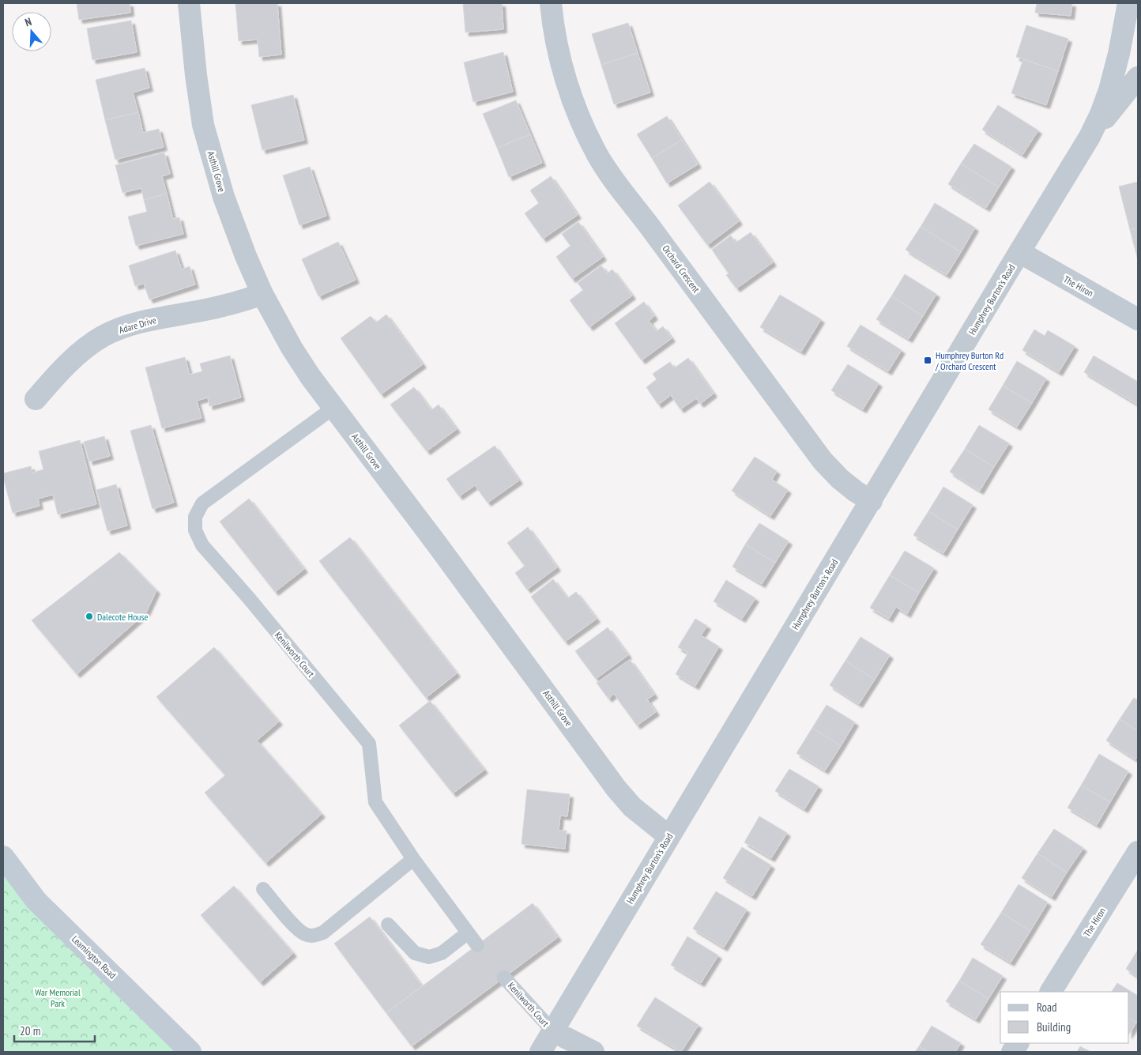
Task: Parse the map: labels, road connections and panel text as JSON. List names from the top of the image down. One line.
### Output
{"streets":{"main road":["Leamington Road"],"street":["Asthill Grove","Orchard Crescent","The Hiron","Humphrey Burton's Road","Adare Drive"],"lane":["Kenilworth Court"]},"crossings":[["Asthill Grove","Humphrey Burton's Road"],["Asthill Grove","Adare Drive"],["Asthill Grove","Kenilworth Court"],["Orchard Crescent","Humphrey Burton's Road"],["The Hiron","Humphrey Burton's Road"],["Humphrey Burton's Road","Kenilworth Court"]],"parks":["War Memorial Park"],"places":{"transit":["Humphrey Burton Rd / Orchard Crescent"],"other":["Dalecote House"]},"legend":["Road","Building"],"scale_bar":"20 m","north":"top"}
